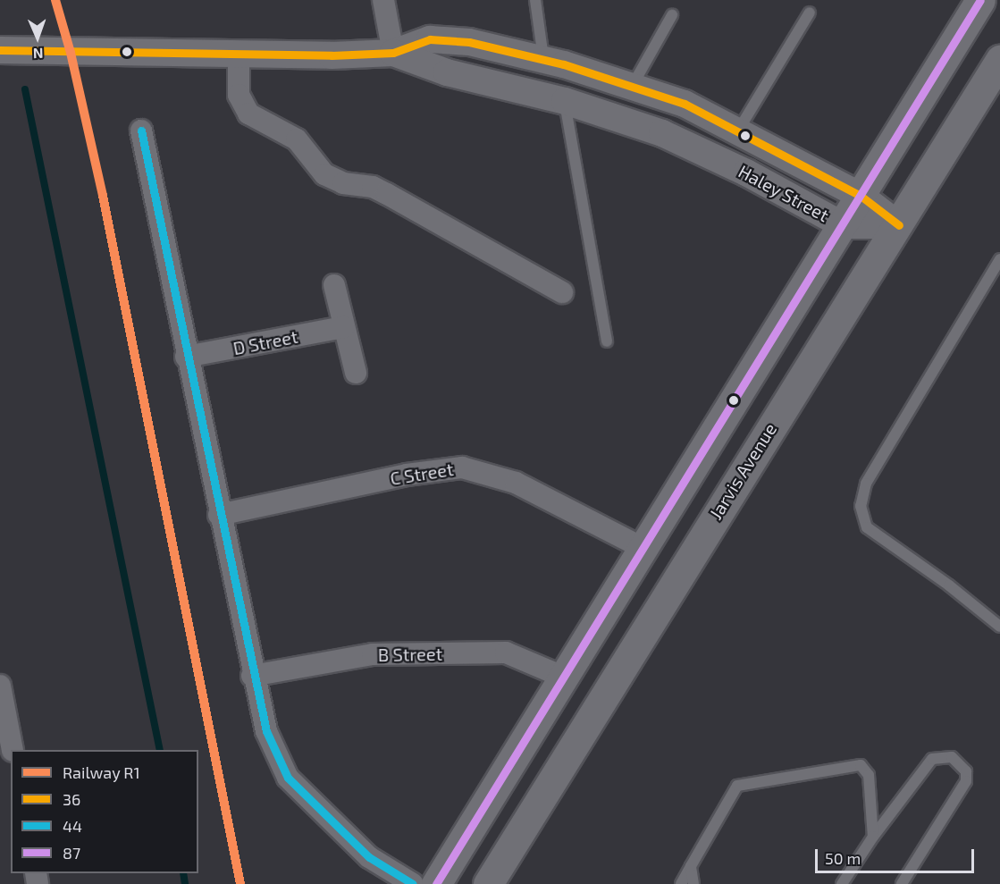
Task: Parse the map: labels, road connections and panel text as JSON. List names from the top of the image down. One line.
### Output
{"streets":{"main road":["Jarvis Avenue"],"street":["Haley Street","D Street","C Street","B Street"]},"crossings":[["Haley Street","Jarvis Avenue"]],"lines":["rail line R1","transit line 87","transit line 36","transit line 44"],"legend":["Railway R1","36","44","87"],"scale_bar":"50 m","north":"bottom"}
